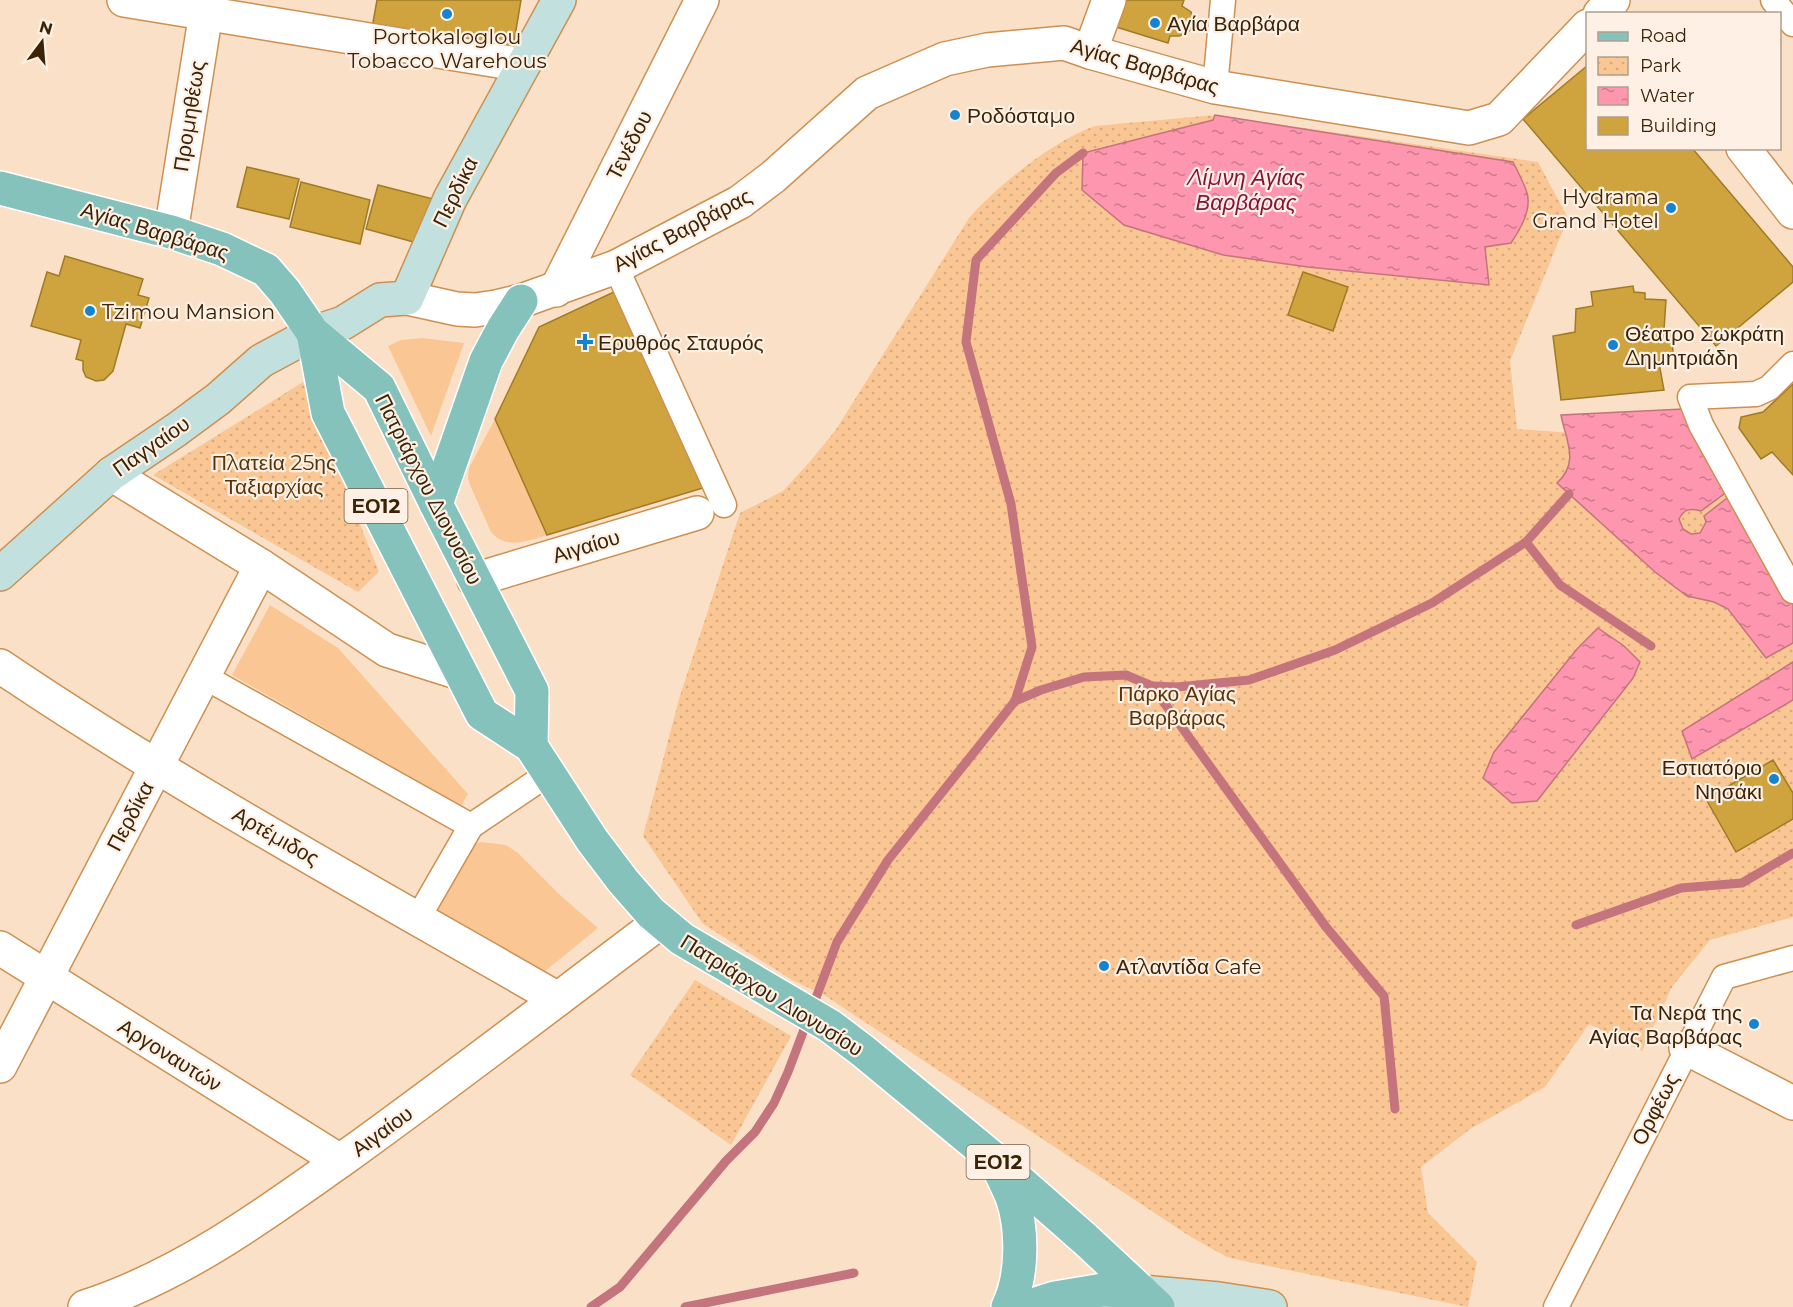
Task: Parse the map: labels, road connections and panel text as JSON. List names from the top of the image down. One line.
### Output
{"streets":{"main road":["Αγίας Βαρβάρας","Περδίκα","Παγγαίου","Πατριάρχου Διονυσίου","ΕΟ12"],"street":["Προμηθέως","Τενέδου","Αιγαίου","Αρτέμιδος","Αργοναυτών","Ορφέως"]},"crossings":[["Αγίας Βαρβάρας","Προμηθέως"],["Αγίας Βαρβάρας","Τενέδου"],["Αγίας Βαρβάρας","Περδίκα"],["Αγίας Βαρβάρας","Παγγαίου"],["Αγίας Βαρβάρας","Πατριάρχου Διονυσίου"],["Περδίκα","Αρτέμιδος"],["Περδίκα","Αργοναυτών"],["Παγγαίου","Πατριάρχου Διονυσίου"],["Πατριάρχου Διονυσίου","Αιγαίου"],["Αιγαίου","Αρτέμιδος"],["Αιγαίου","Αργοναυτών"]],"water":["Λίμνη Αγίας Βαρβάρας"],"parks":["Πλατεία 25ης Ταξιαρχίας","Πάρκο Αγίας Βαρβάρας"],"places":{"other":["Portokaloglou Tobacco Warehous","Αγία Βαρβάρα","Ροδόσταμο","Hydrama Grand Hotel","Tzimou Mansion","Θέατρο Σωκράτη Δημητριάδη","Εστιατόριο Νησάκι","Ατλαντίδα Cafe","Τα Νερά της Αγίας Βαρβάρας"],"health":["Ερυθρός Σταυρός"]},"legend":["Road","Park","Water","Building"],"north":"top"}
